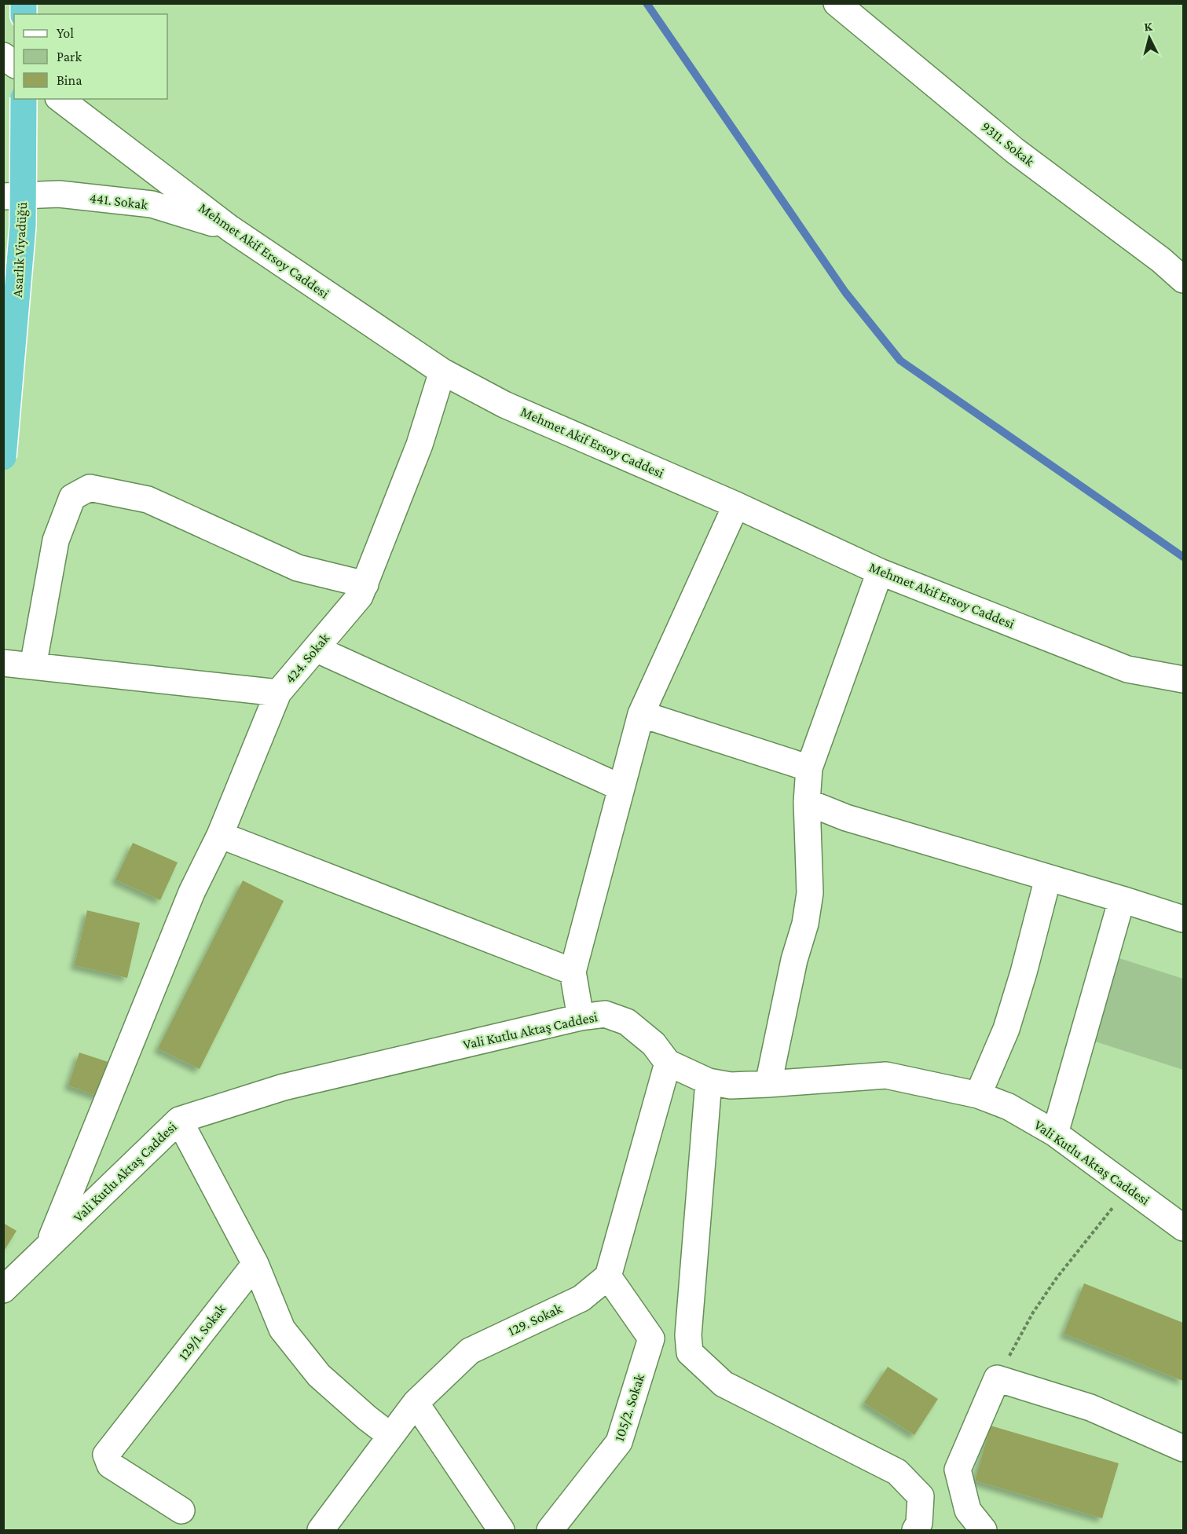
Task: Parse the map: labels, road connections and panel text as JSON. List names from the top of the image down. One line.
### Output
{"streets":{"highway":["Asarlık Viyadüğü"],"street":["9311. Sokak","441. Sokak","Mehmet Akif Ersoy Caddesi","424. Sokak","Vali Kutlu Aktaş Caddesi","129. Sokak","129/1. Sokak","105/2. Sokak"]},"crossings":[["441. Sokak","Mehmet Akif Ersoy Caddesi"],["Mehmet Akif Ersoy Caddesi","424. Sokak"],["129. Sokak","105/2. Sokak"]],"legend":["Yol","Park","Bina"],"north":"top"}
